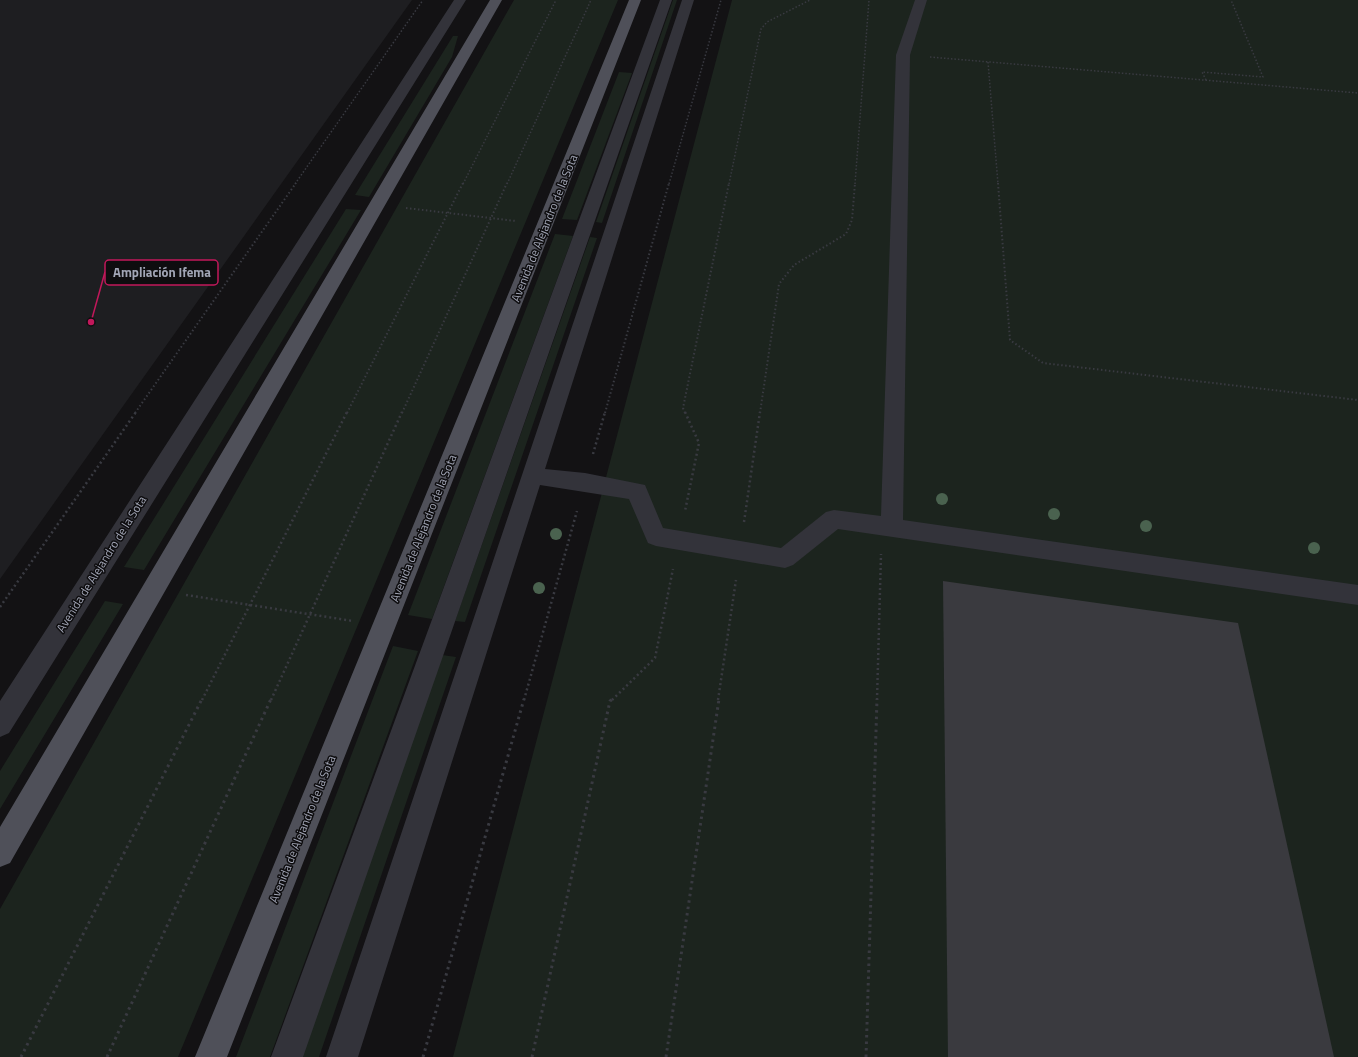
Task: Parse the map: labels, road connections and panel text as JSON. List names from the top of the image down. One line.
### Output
{"streets":{"main road":["Avenida de Alejandro de la Sota"]},"places":["Ampliación Ifema"]}
